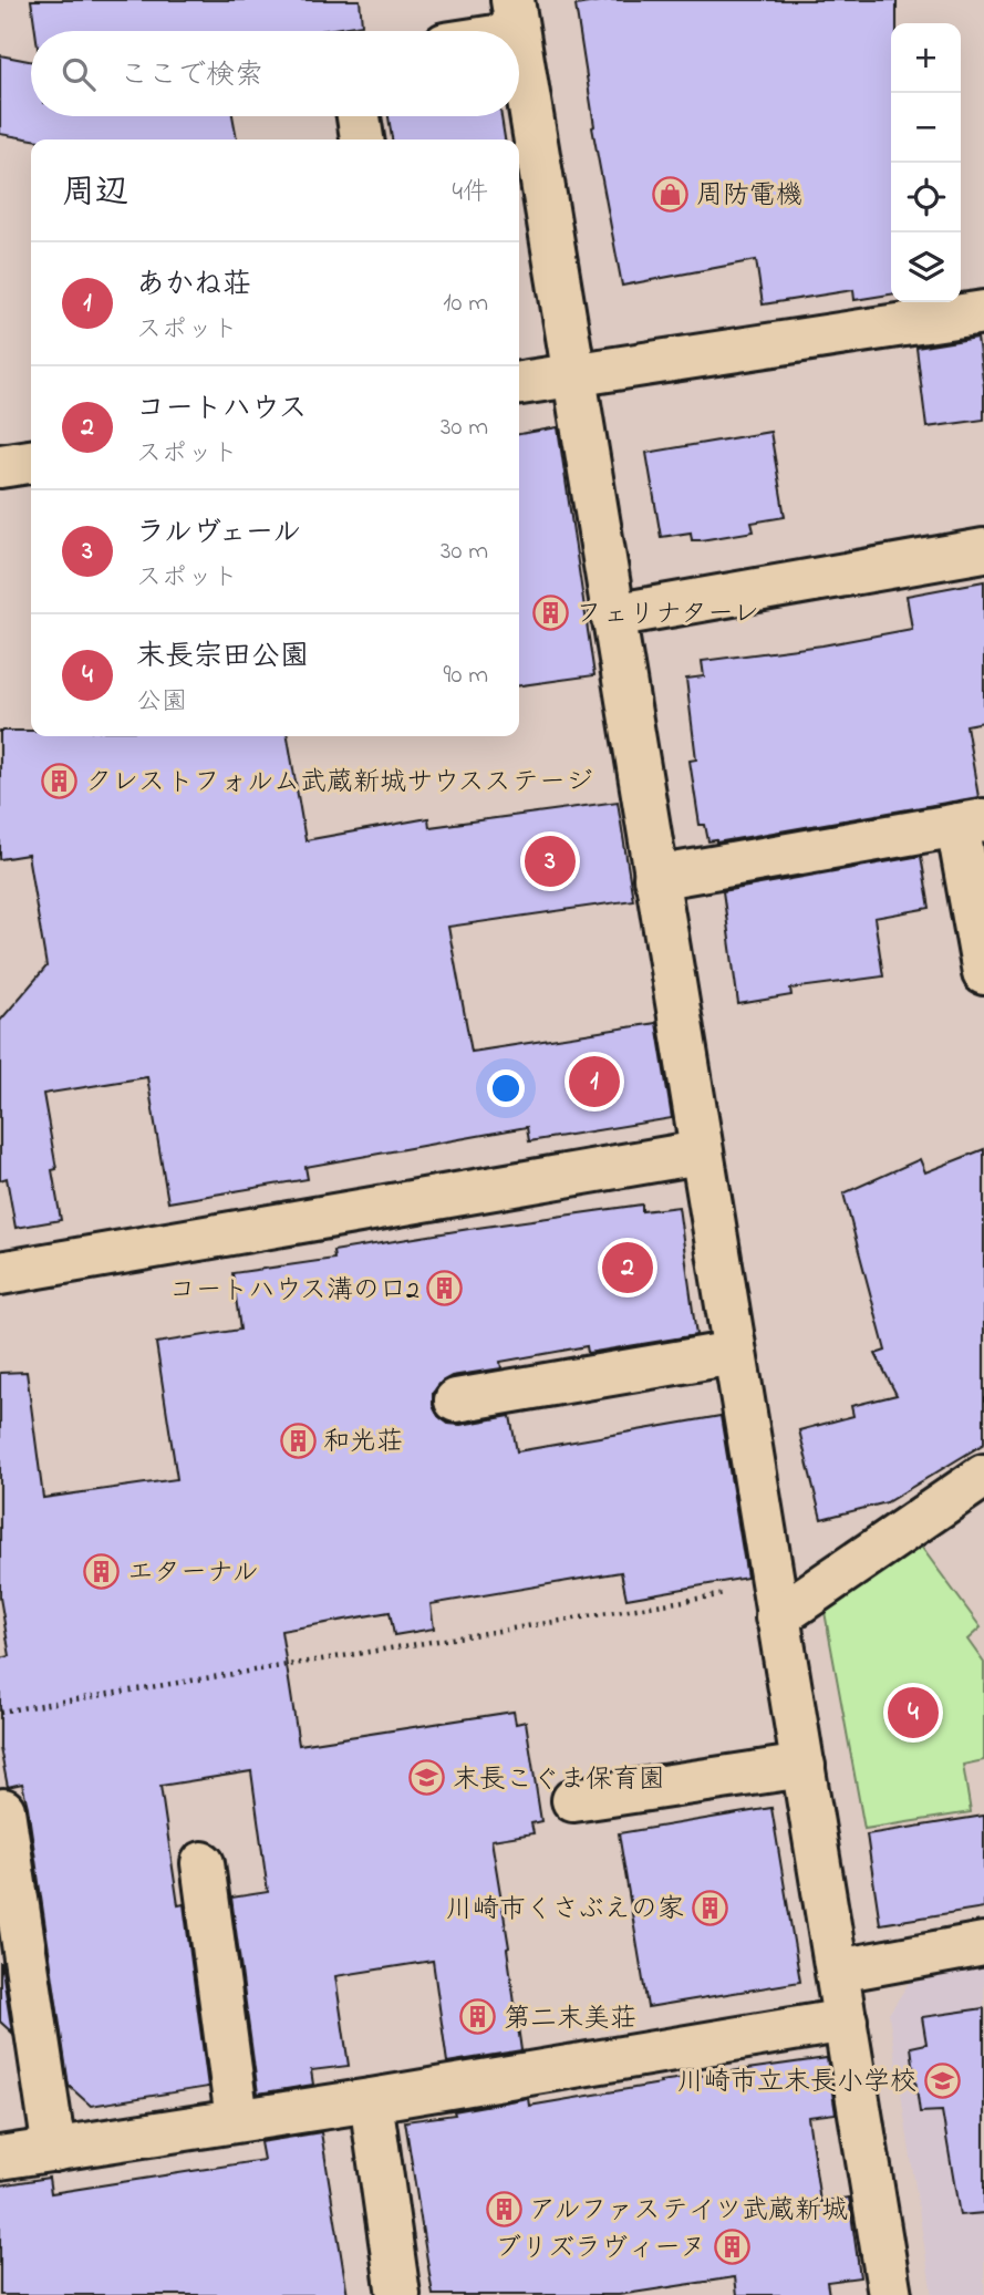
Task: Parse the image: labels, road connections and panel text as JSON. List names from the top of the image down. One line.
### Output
{"places":{"shop":["周防電機"],"building":["フェリナターレ","クレストフォルム武蔵新城サウスステージ","コートハウス溝の口2","和光荘","エターナル","川崎市くさぶえの家","第二末美荘","アルファステイツ武蔵新城","ブリズラヴィーヌ"],"school or university":["末長こぐま保育園","川崎市立末長小学校"]},"page":{"map_buttons":["+","−"],"search":"ここで検索","heading":["周辺","4件"],"list":[{"mark":"1","name":"あかね荘","note":"スポット","value":"10 m"},{"mark":"2","name":"コートハウス","note":"スポット","value":"30 m"},{"mark":"3","name":"ラルヴェール","note":"スポット","value":"30 m"},{"mark":"4","name":"末長宗田公園","note":"公園","value":"90 m"}],"pins":["3","1","2","4"]}}
